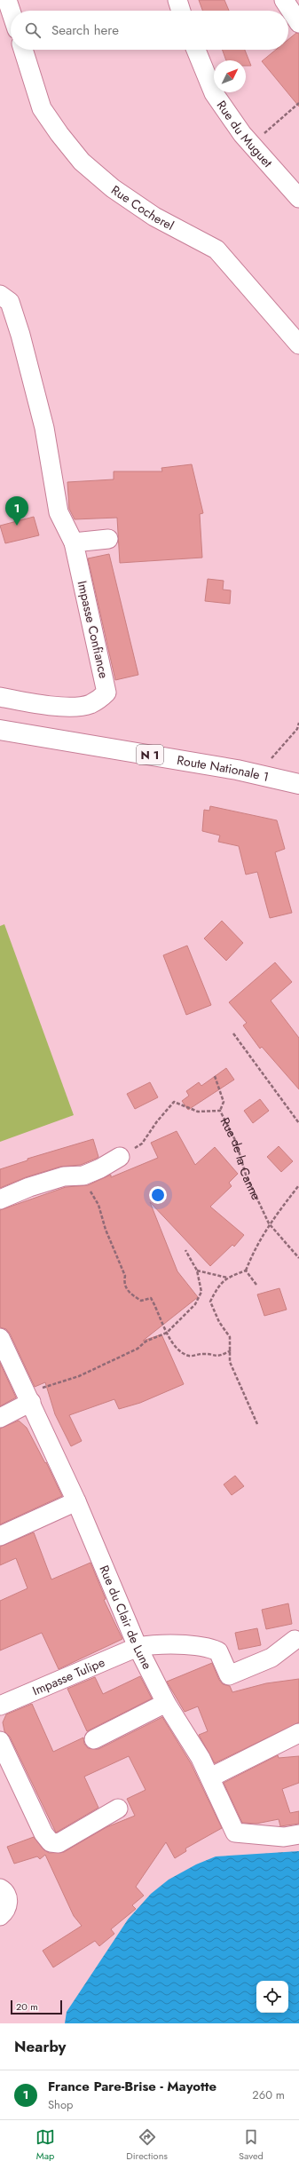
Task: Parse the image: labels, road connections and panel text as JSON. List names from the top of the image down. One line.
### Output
{"streets":{"main road":["N 1","Route Nationale 1"],"street":["Rue du Muguet","Rue Cocherel","Impasse Confiance","Rue du Clair de Lune","Impasse Tulipe"],"path":["Rue de la Canne"]},"crossings":[["Rue du Clair de Lune","Impasse Tulipe"]],"scale_bar":"20 m","north":"top right","page":{"search":"Search here","pins":"1","scale":"20 m","heading":"Nearby","list":[{"mark":"1","name":"France Pare-Brise - Mayotte","note":"Shop","value":"260 m"}],"nav":["Map","Directions","Saved"]}}
